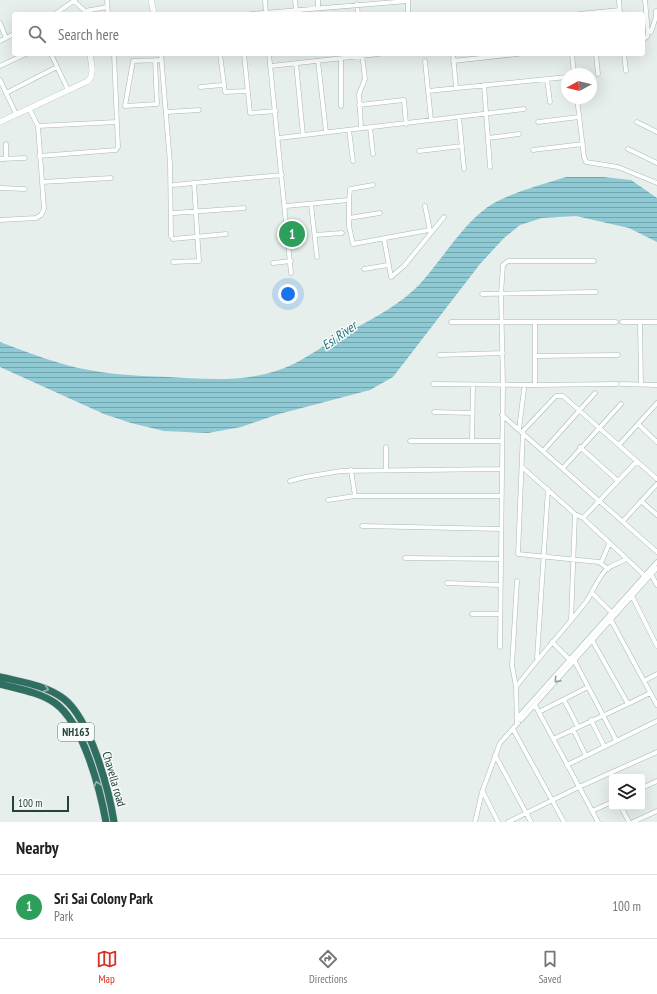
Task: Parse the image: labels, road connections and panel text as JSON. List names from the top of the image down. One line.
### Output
{"streets":{"highway":["NH163","Chavella road"]},"water":["Esi River"],"scale_bar":"100 m","north":"left","page":{"search":"Search here","pins":"1","scale":"100 m","heading":"Nearby","list":[{"mark":"1","name":"Sri Sai Colony Park","note":"Park","value":"100 m"}],"nav":["Map","Directions","Saved"]}}
